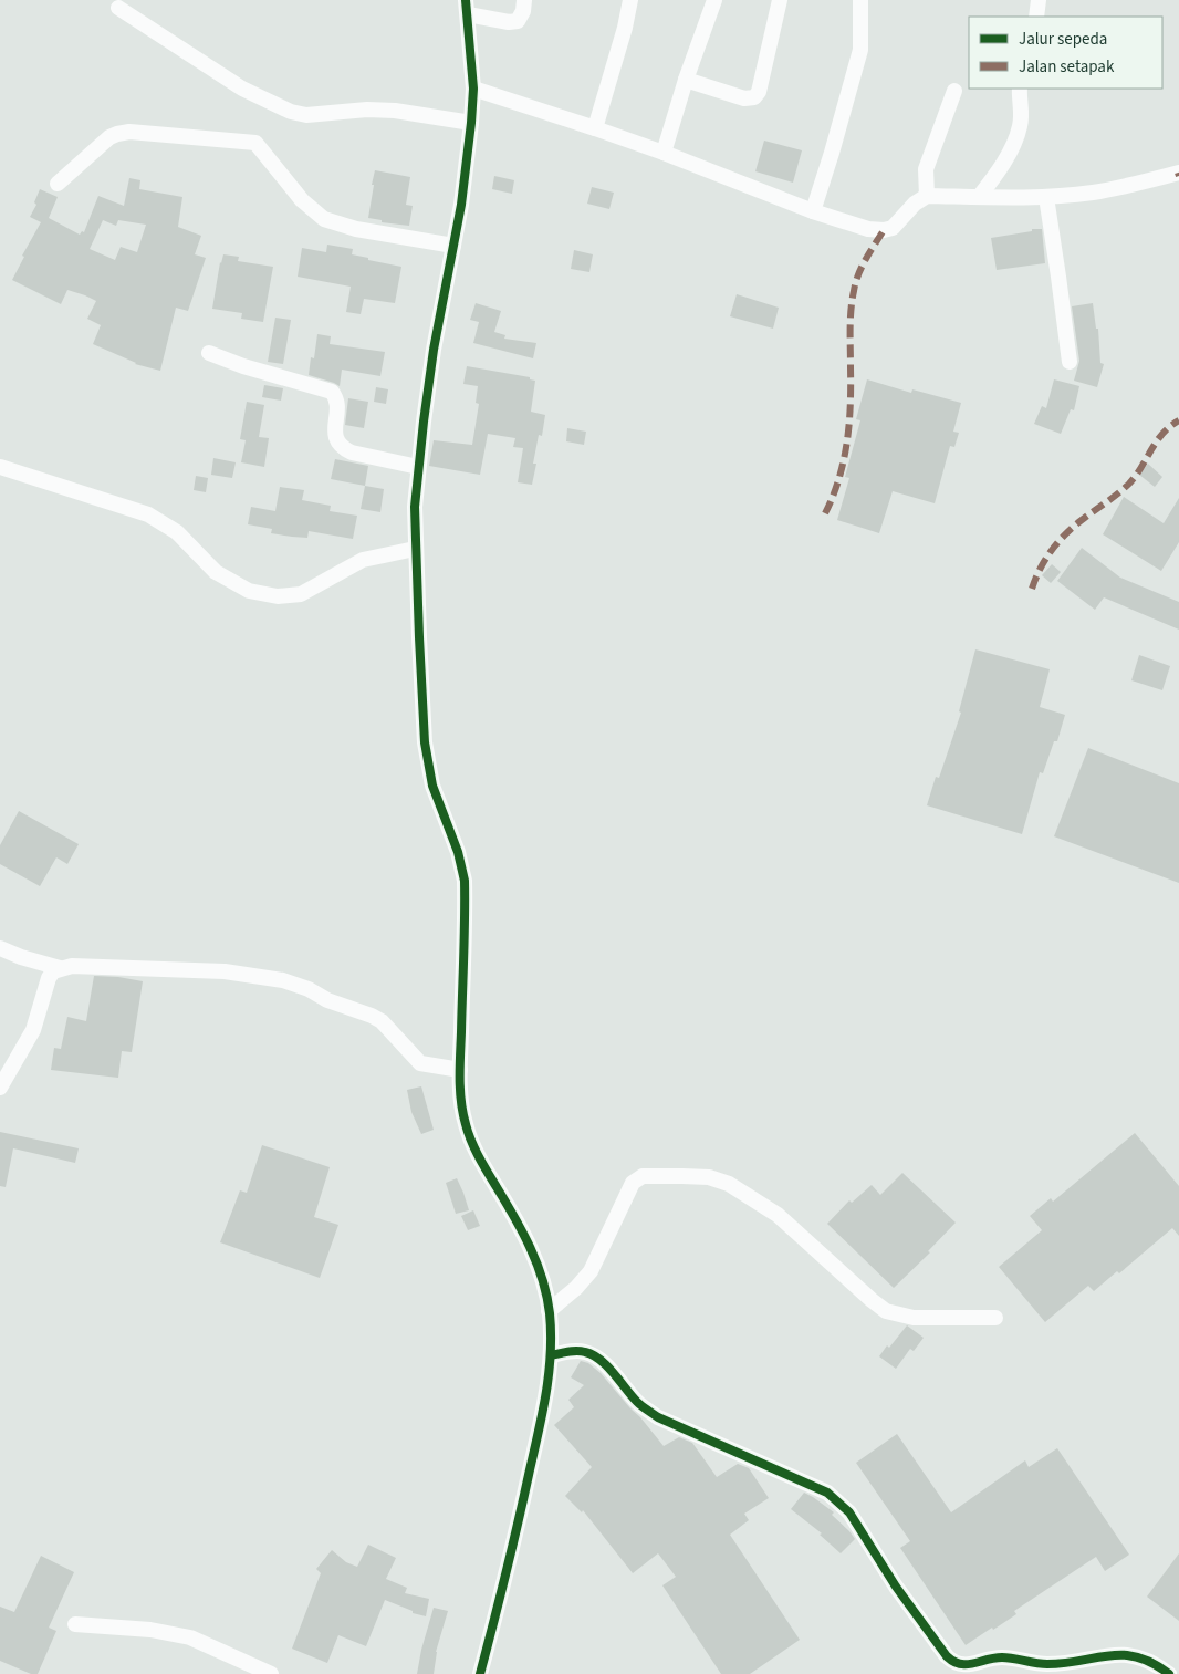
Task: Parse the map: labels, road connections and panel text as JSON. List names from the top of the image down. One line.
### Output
{"legend":["Jalur sepeda","Jalan setapak"]}
